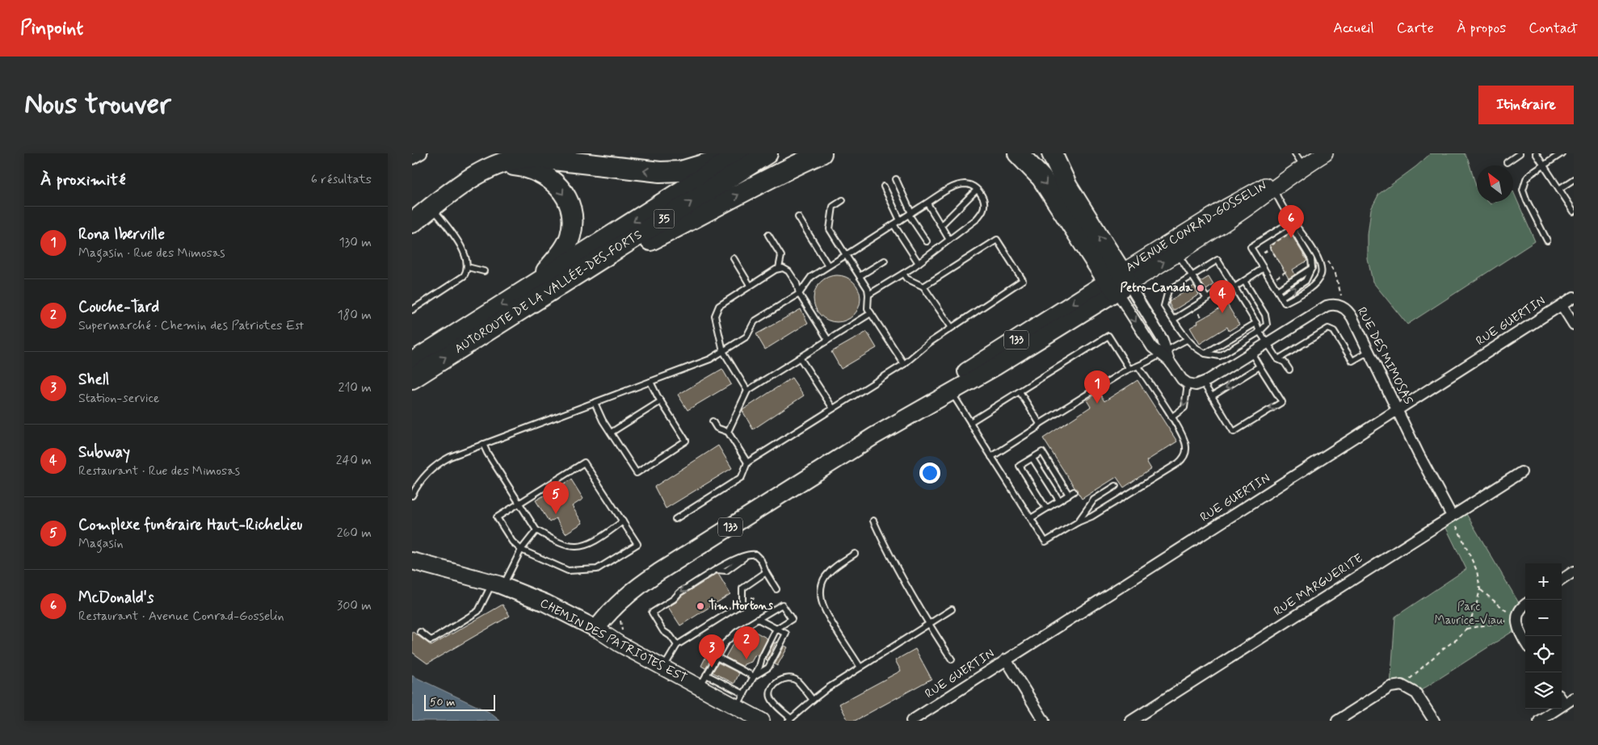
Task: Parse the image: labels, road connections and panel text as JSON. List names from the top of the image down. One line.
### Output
{"streets":{"highway":["35","AUTOROUTE DE LA VALLÉE-DES-FORTS"],"main road":["AVENUE CONRAD-GOSSELIN","133","CHEMIN DES PATRIOTES EST"],"street":["RUE GUERTIN","RUE DES MIMOSAS","RUE MARGUERITE"]},"crossings":[["AVENUE CONRAD-GOSSELIN","CHEMIN DES PATRIOTES EST"],["RUE GUERTIN","RUE DES MIMOSAS"],["RUE DES MIMOSAS","RUE MARGUERITE"]],"parks":["Parc Maurice-Viau"],"places":["Petro-Canada","Tim Hortons"],"scale_bar":"50 m","north":"top left","page":{"header":"Pinpoint","nav":["Accueil","Carte","À propos","Contact"],"buttons":"Itinéraire","title":"Nous trouver","heading":["À proximité","6 résultats"],"pins":["6","4","1","5","2","3"],"list":[{"mark":"1","name":"Rona Iberville","note":"Magasin · Rue des Mimosas","value":"130 m"},{"mark":"2","name":"Couche-Tard","note":"Supermarché · Chemin des Patriotes Est","value":"180 m"},{"mark":"3","name":"Shell","note":"Station-service","value":"210 m"},{"mark":"4","name":"Subway","note":"Restaurant · Rue des Mimosas","value":"240 m"},{"mark":"5","name":"Complexe funéraire Haut-Richelieu","note":"Magasin","value":"260 m"},{"mark":"6","name":"McDonald's","note":"Restaurant · Avenue Conrad-Gosselin","value":"300 m"}],"map_buttons":["+","−"],"scale":"50 m"}}
